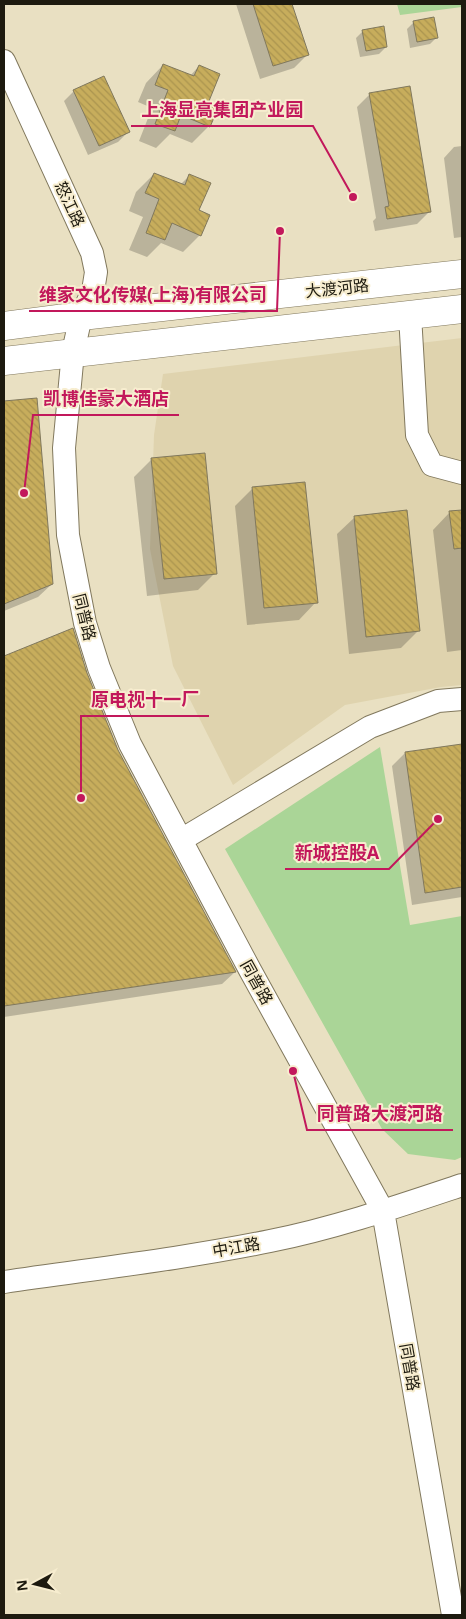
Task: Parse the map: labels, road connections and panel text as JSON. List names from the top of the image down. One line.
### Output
{"streets":{"main road":["大渡河路"],"street":["怒江路","同普路","中江路"]},"crossings":[["怒江路","大渡河路"],["怒江路","同普路"],["同普路","中江路"]],"places":["上海显高集团产业园","维家文化传媒(上海)有限公司","凯博佳豪大酒店","原电视十一厂","新城控股A","同普路大渡河路"],"north":"left"}
